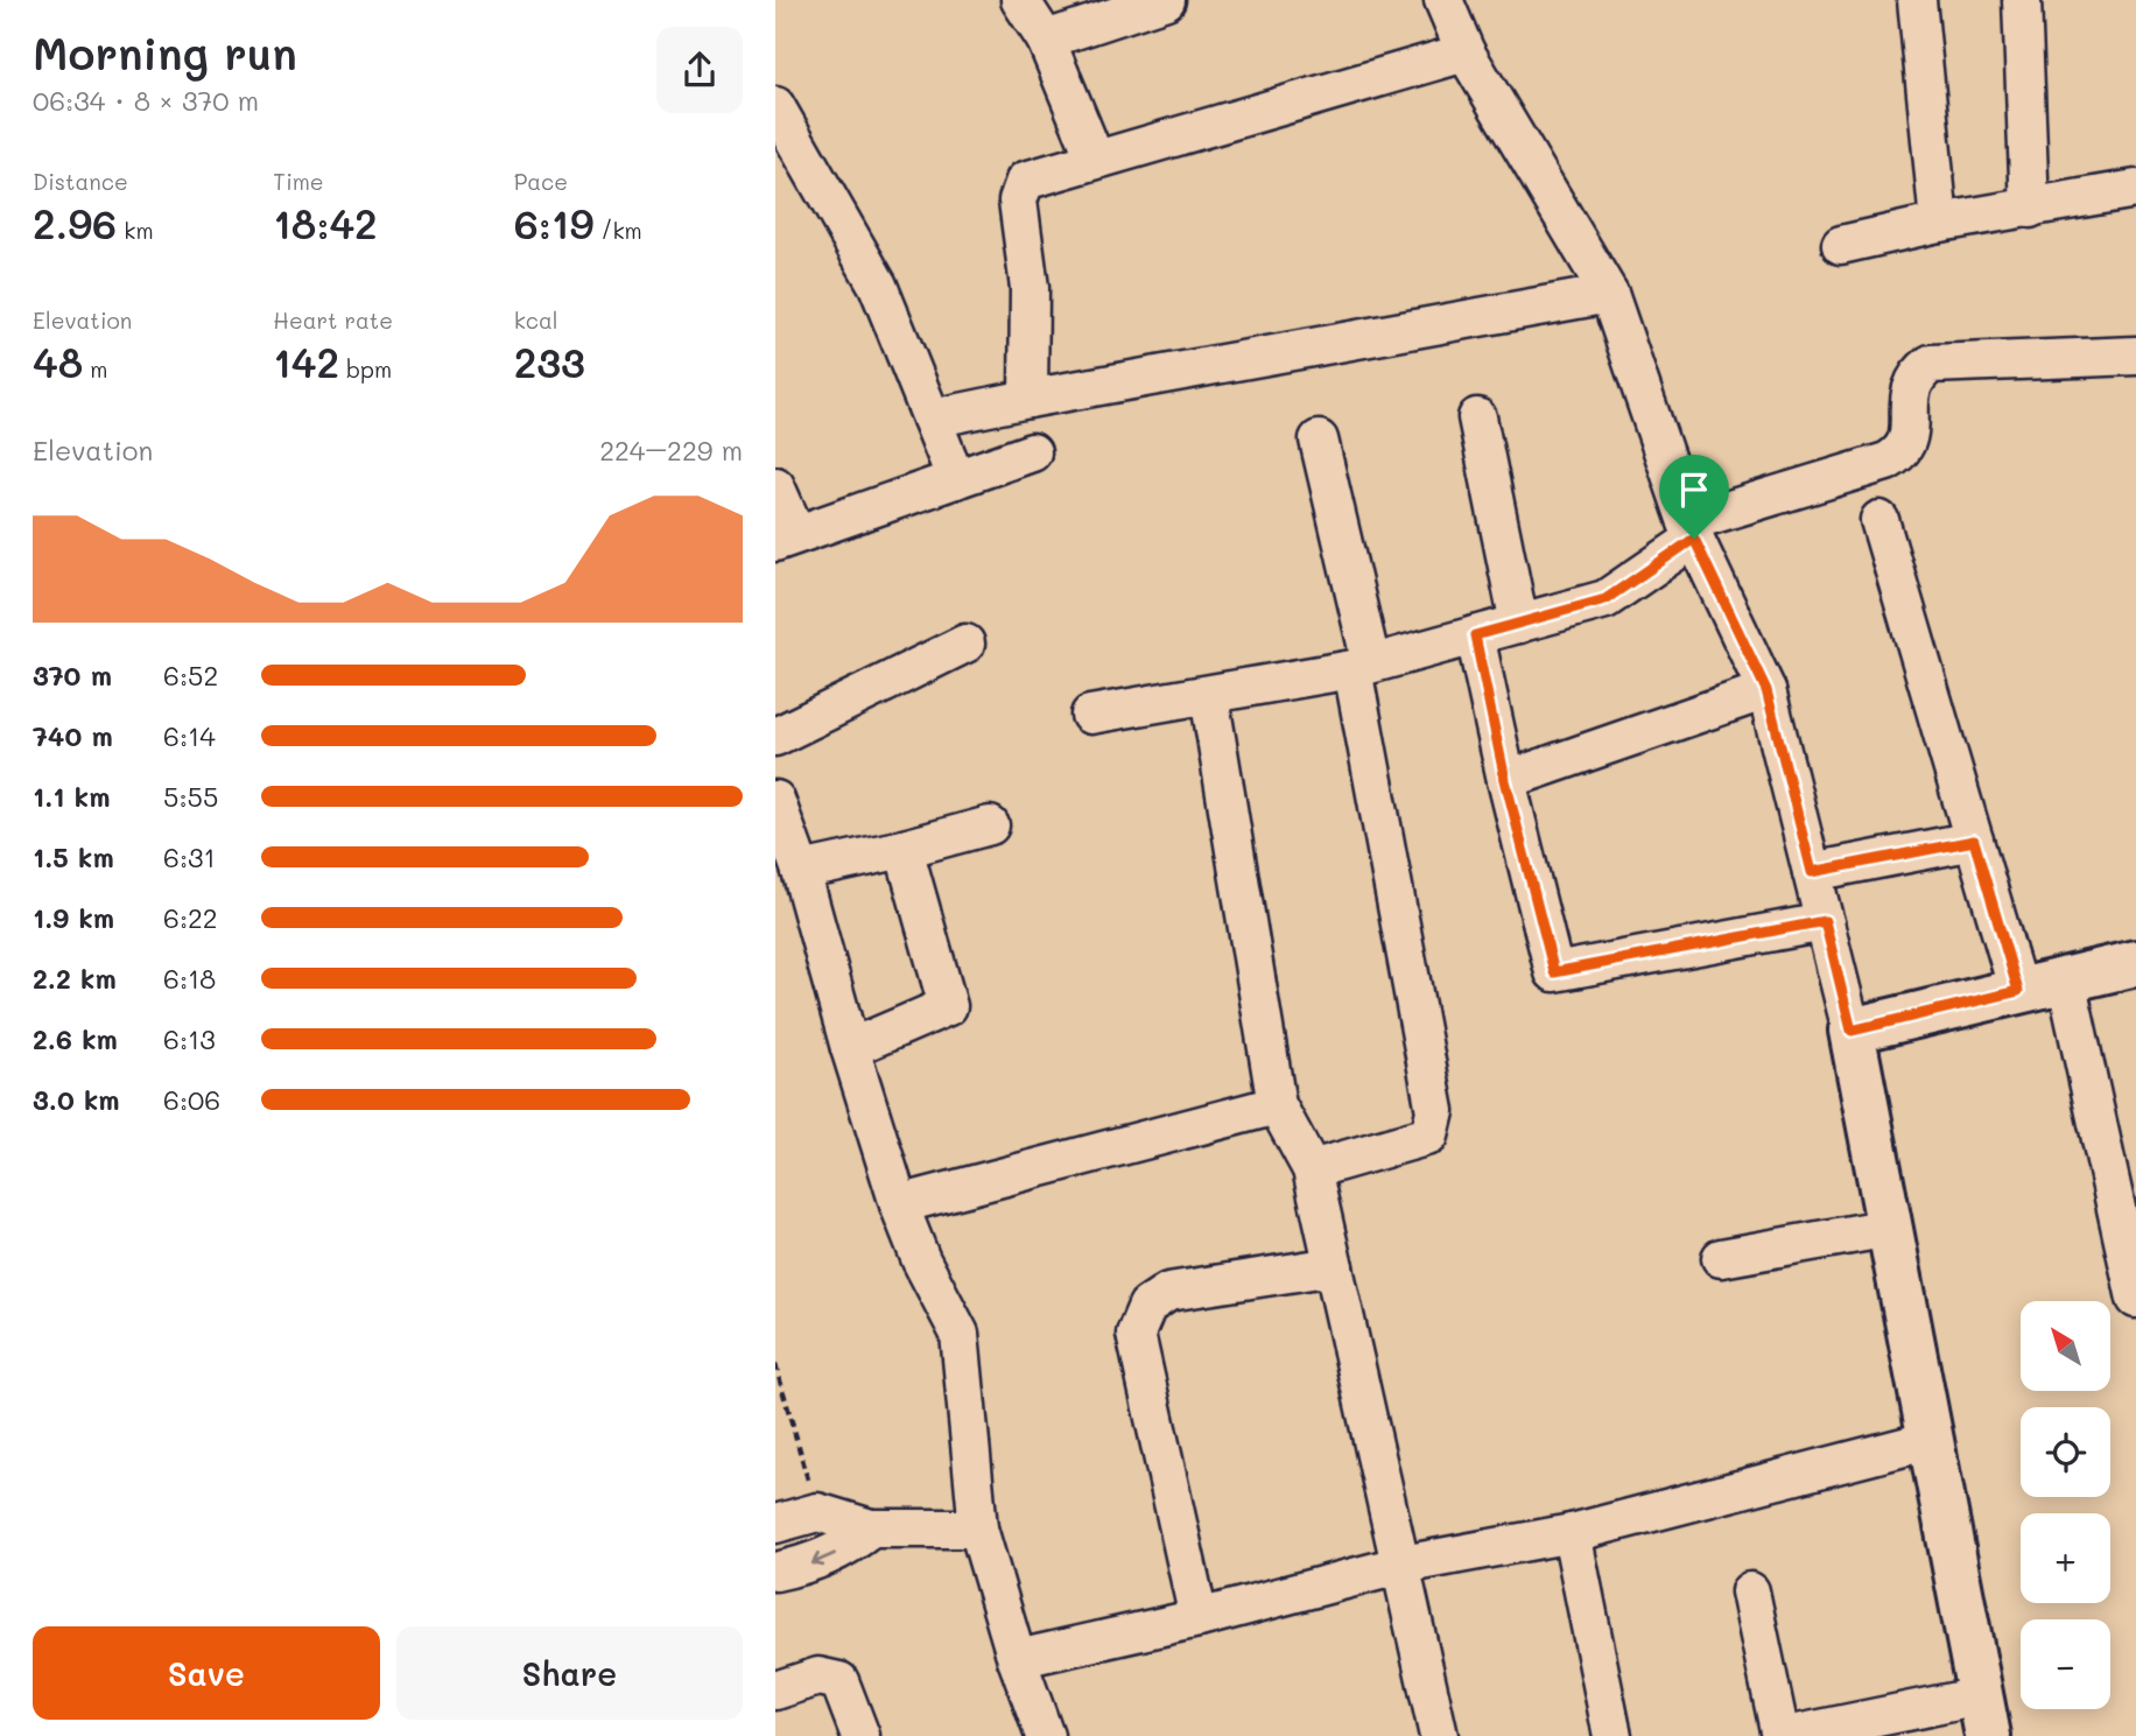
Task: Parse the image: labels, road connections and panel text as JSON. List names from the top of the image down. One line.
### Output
{"north":"top left","page":{"heading":["Morning run","06:34 · 8 × 370 m"],"stats":[["Distance","2.96 km"],["Time","18:42"],["Pace","6:19 /km"],["Elevation","48 m"],["Heart rate","142 bpm"],["kcal","233"]],"chart":["Elevation","224–229 m"],"list":[{"name":"370 m","note":"6:52"},{"name":"740 m","note":"6:14"},{"name":"1.1 km","note":"5:55"},{"name":"1.5 km","note":"6:31"},{"name":"1.9 km","note":"6:22"},{"name":"2.2 km","note":"6:18"},{"name":"2.6 km","note":"6:13"},{"name":"3.0 km","note":"6:06"}],"map_buttons":["+","−"],"buttons":["Save","Share"]}}
